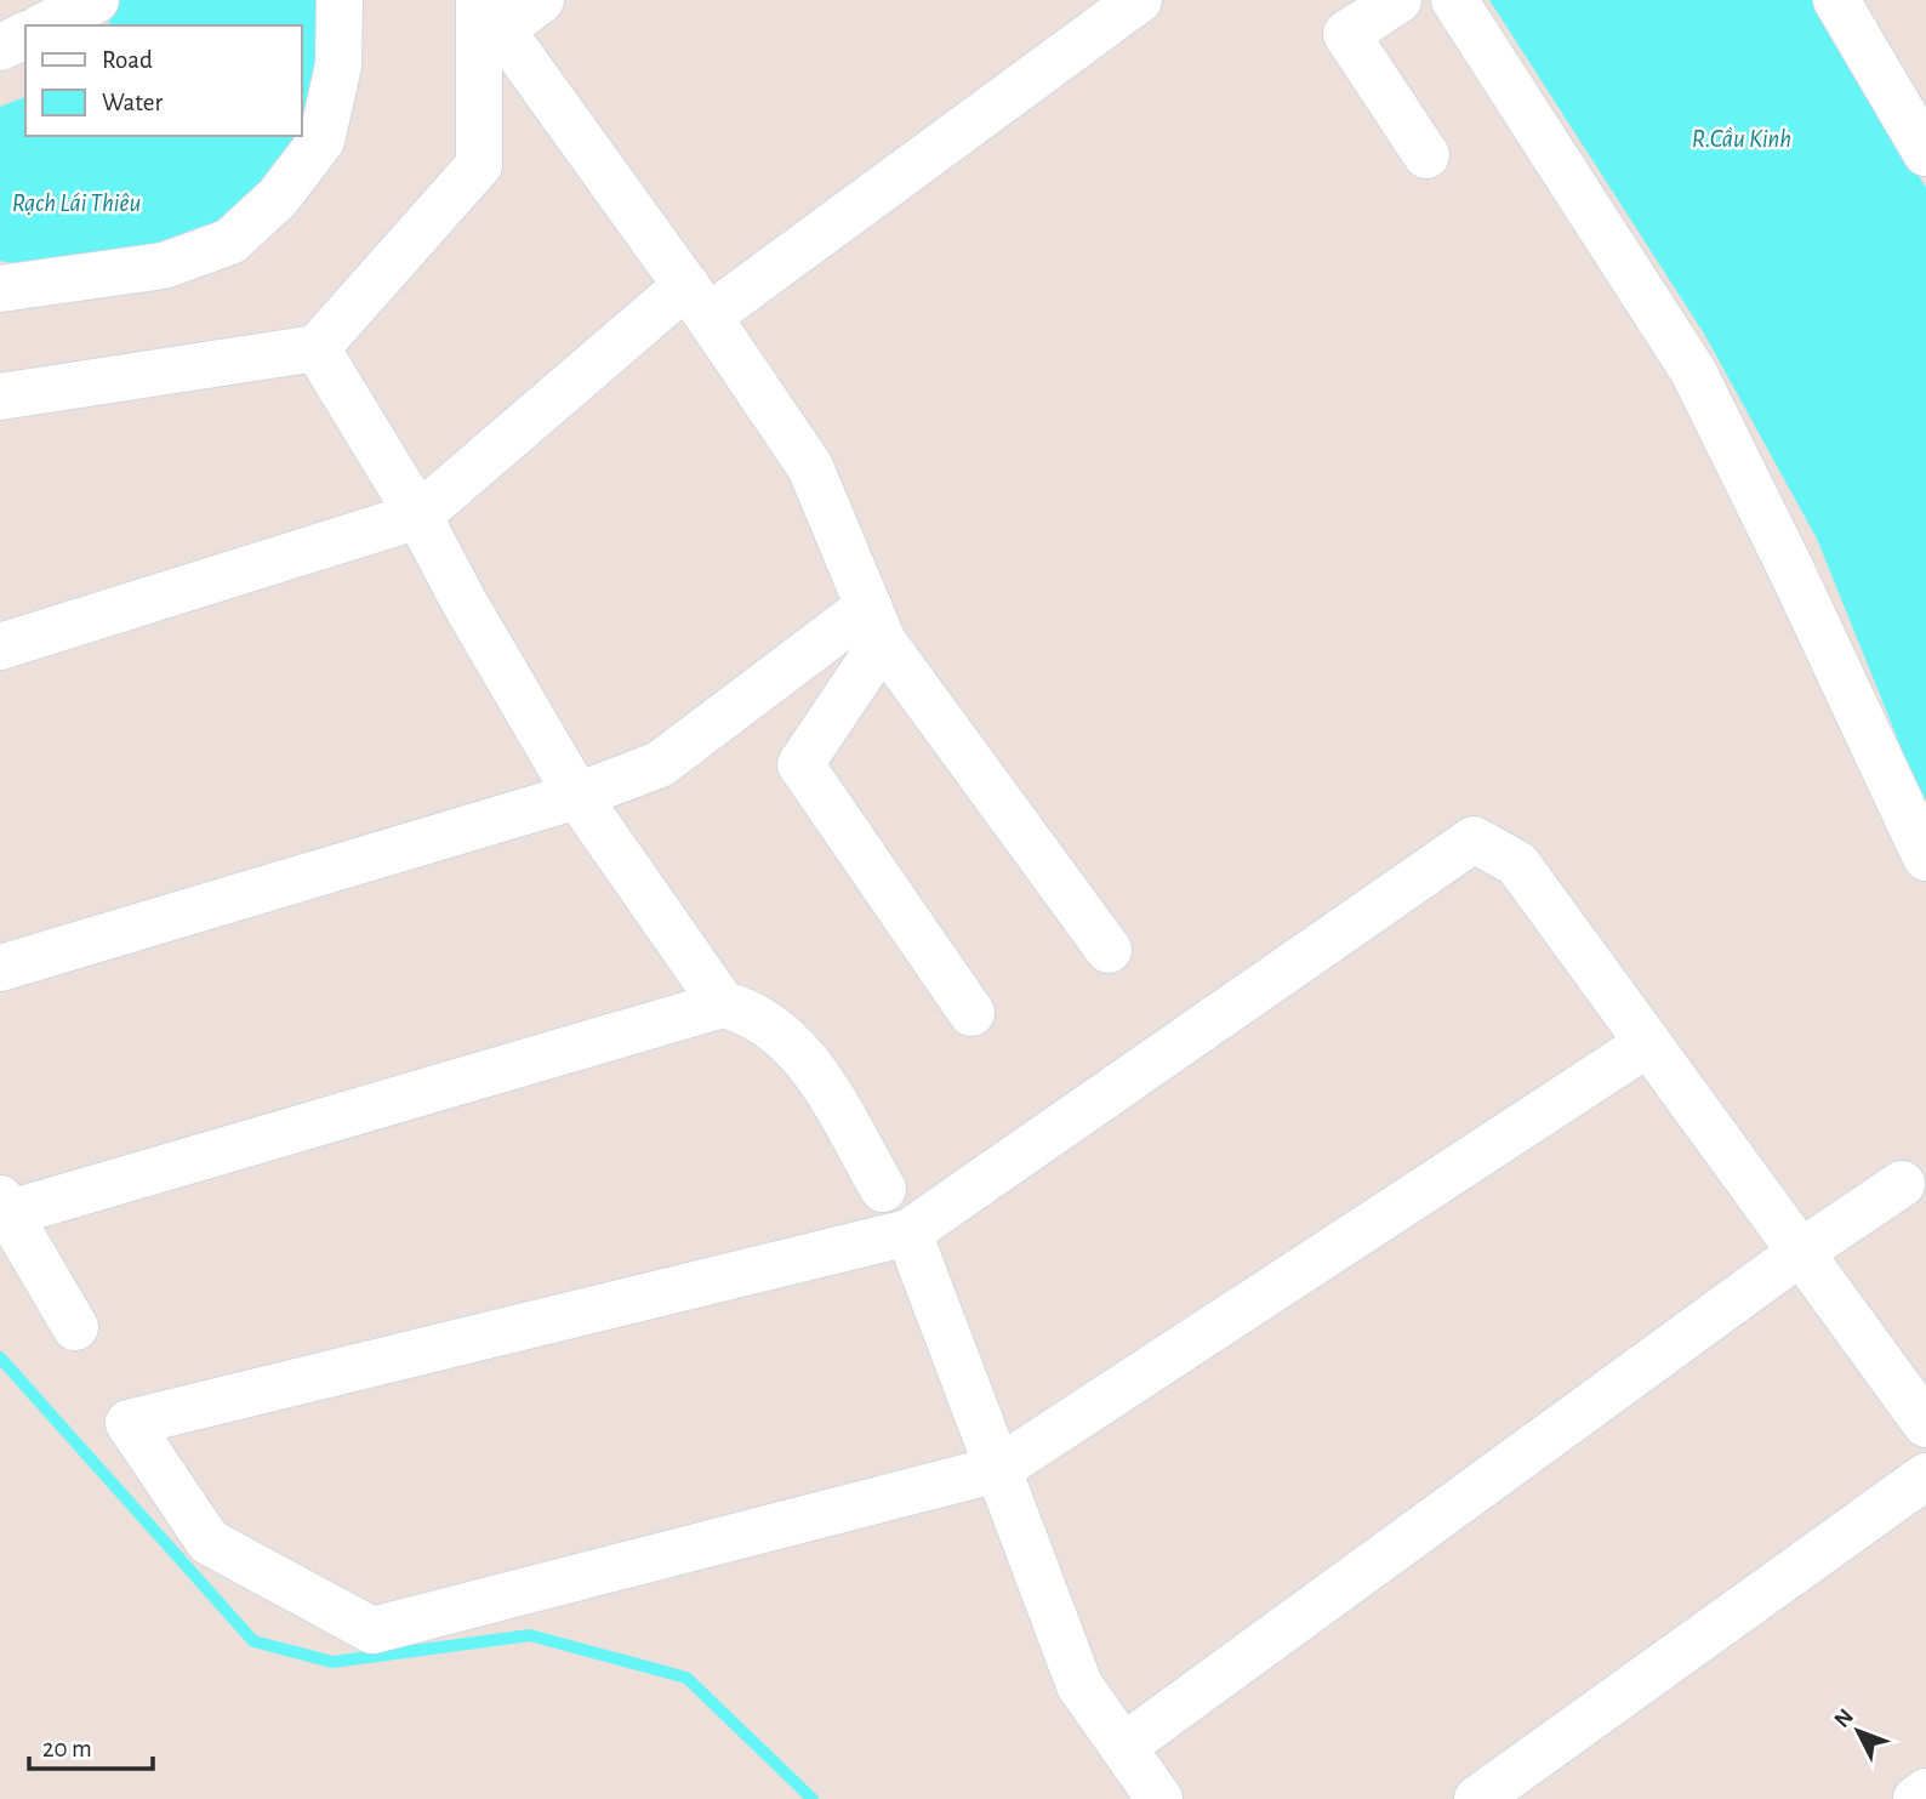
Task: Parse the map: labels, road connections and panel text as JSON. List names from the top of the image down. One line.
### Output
{"water":["R.Cầu Kinh","Rạch Lái Thiêu"],"legend":["Road","Water"],"scale_bar":"20 m","north":"top left"}
